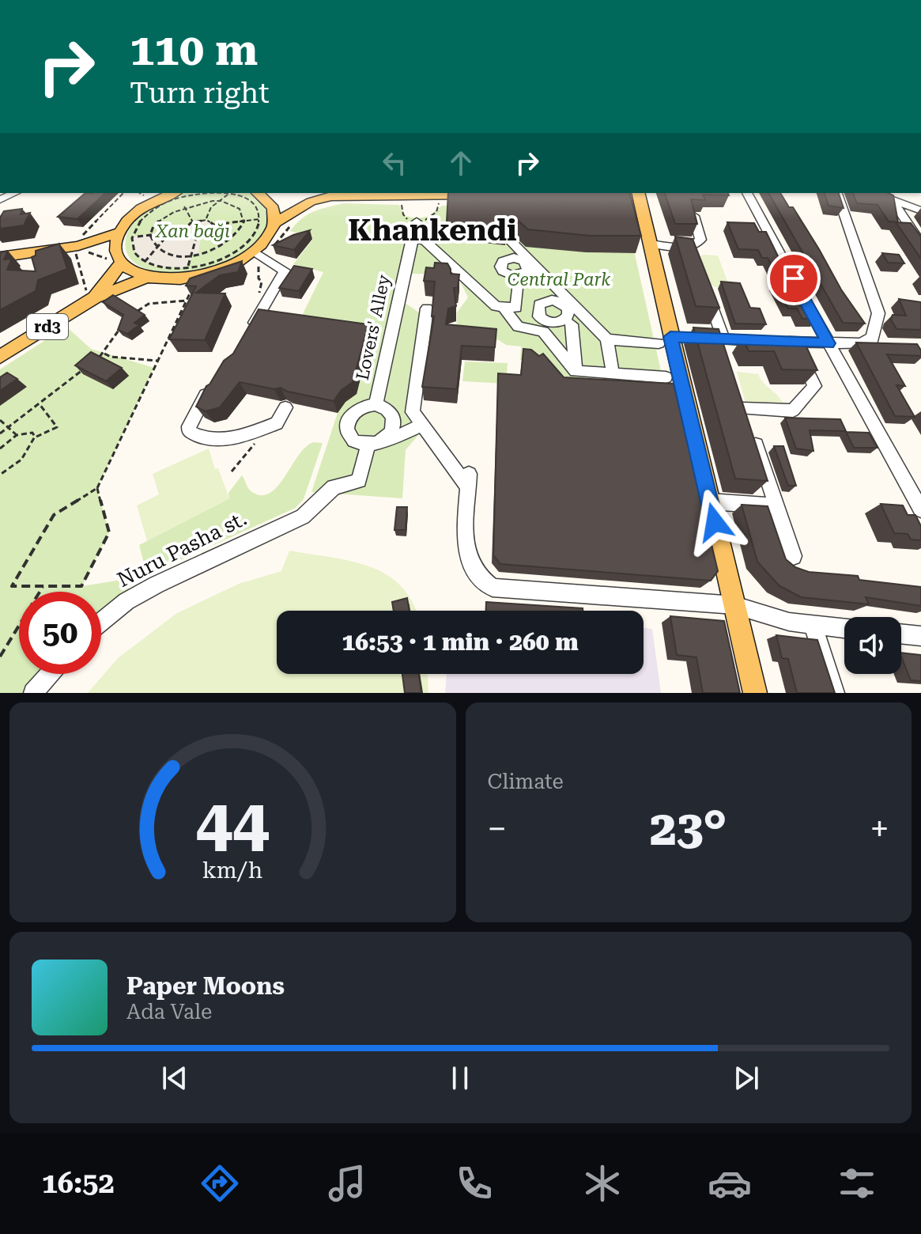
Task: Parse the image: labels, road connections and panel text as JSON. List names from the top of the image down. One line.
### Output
{"streets":{"main road":["rd3"],"street":["Lovers' Alley","Nuru Pasha st."]},"crossings":[["Lovers' Alley","Nuru Pasha st."]],"districts":["Khankendi"],"parks":["Xan bağı","Central Park"],"page":{"turn":["110 m","Turn right"],"limit":"50","trip":"16:53 · 1 min · 260 m","tile":"Climate","heat":["−","23°","+"],"song":["Paper Moons","Ada Vale"],"tabs":"16:52","gauge":["44","km/h"]}}
